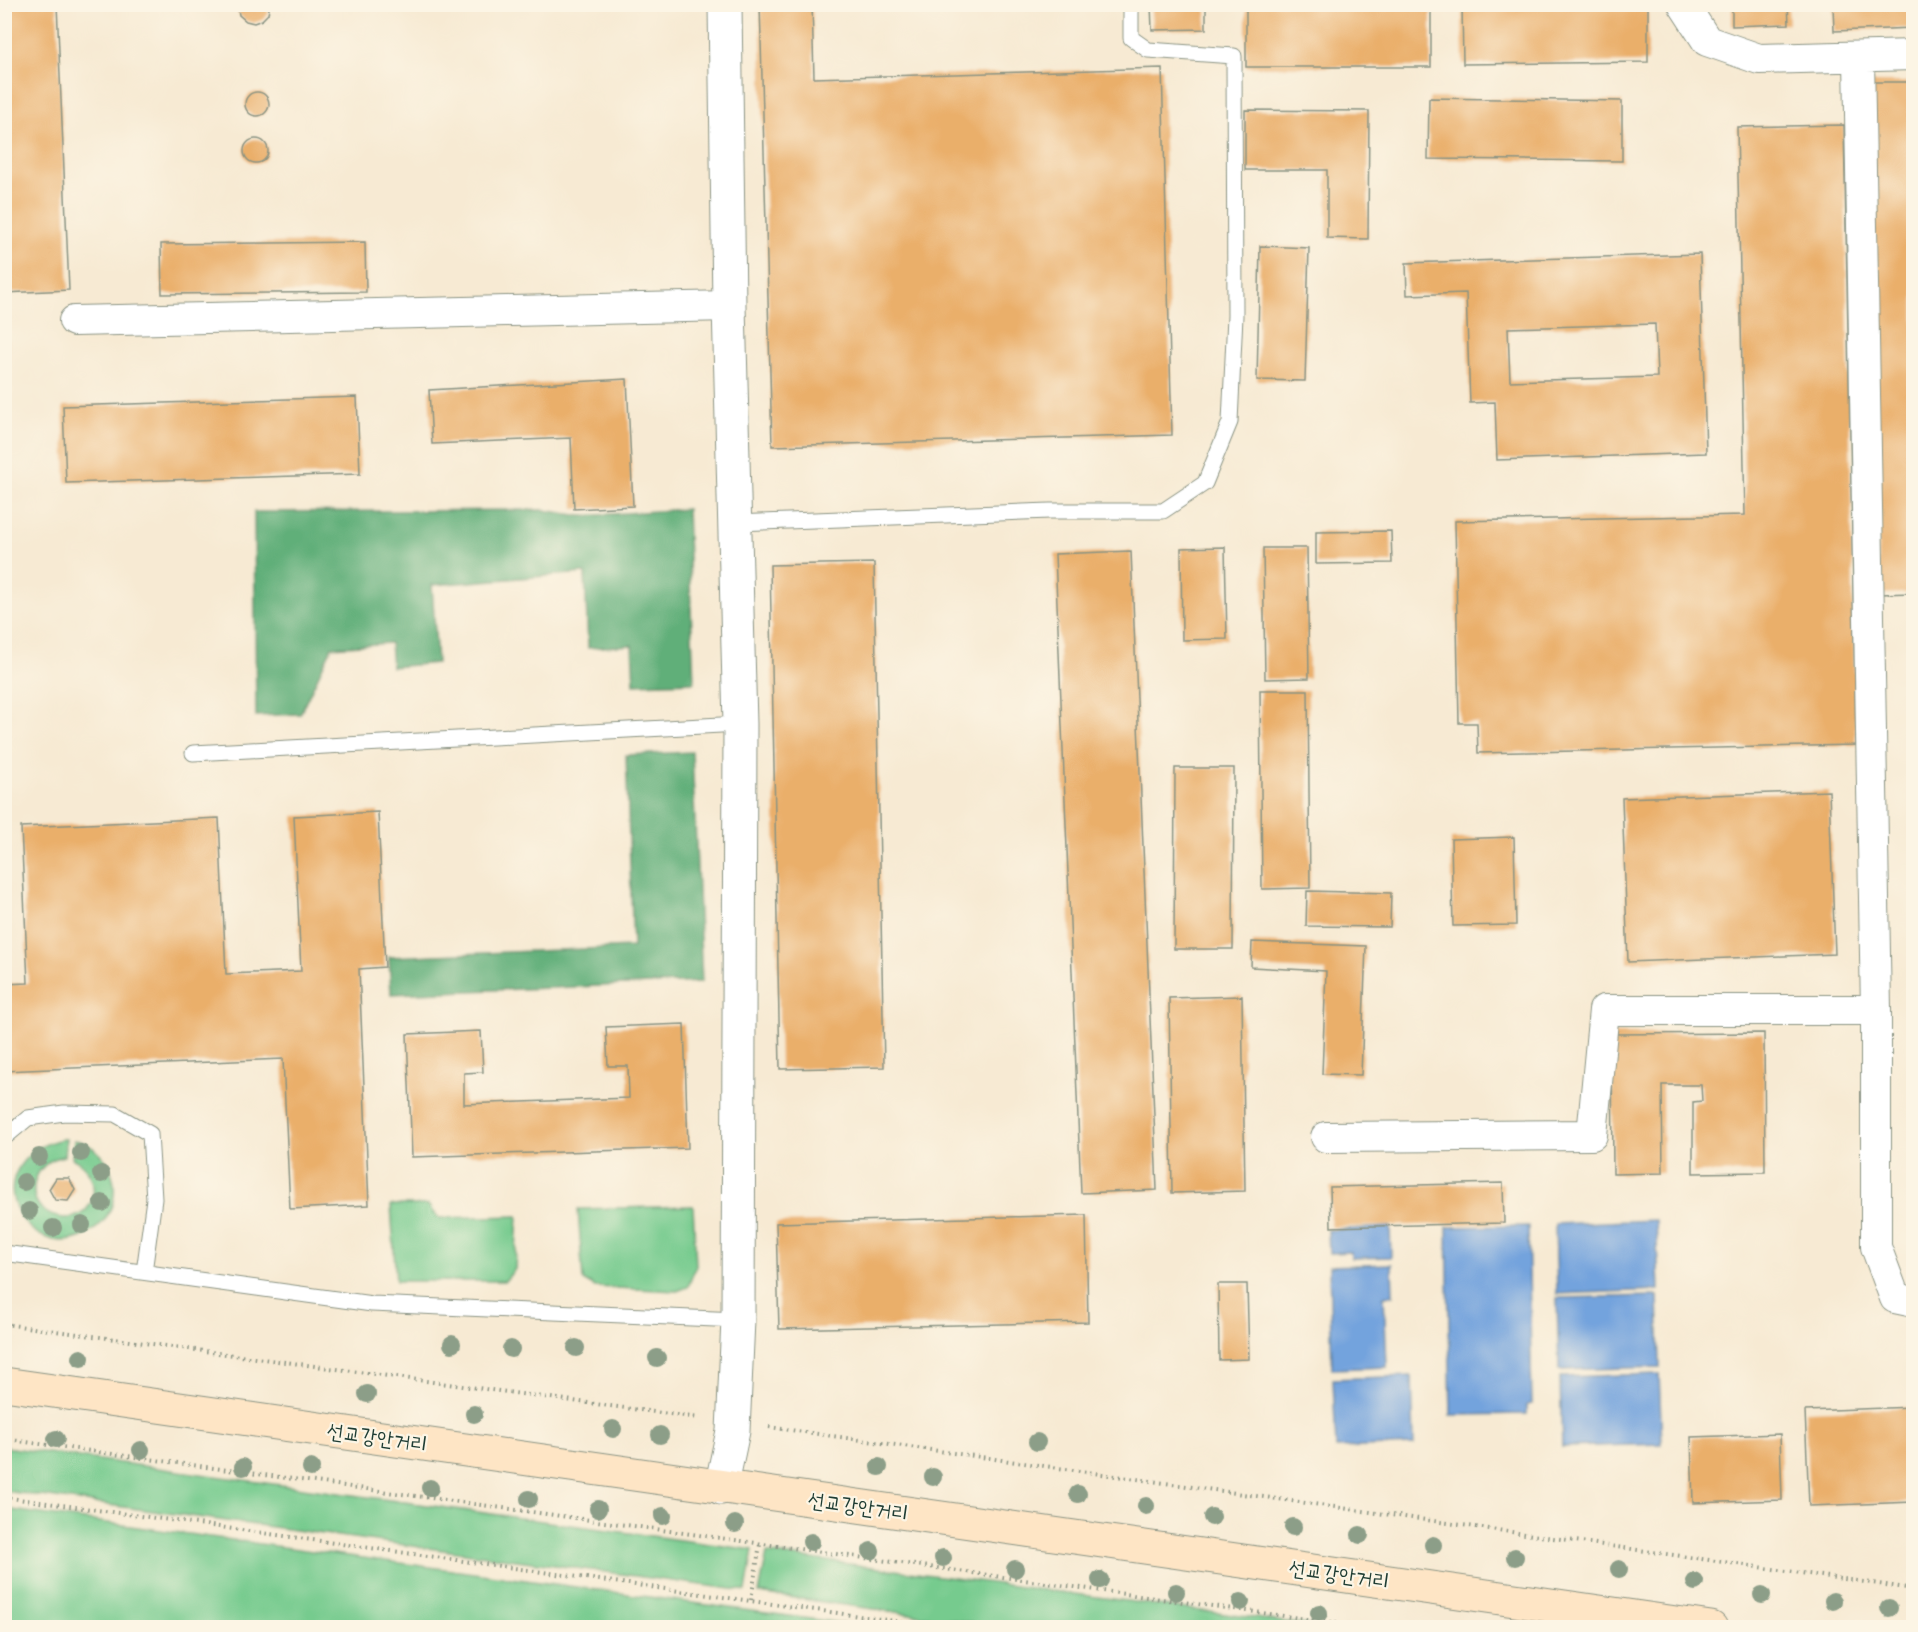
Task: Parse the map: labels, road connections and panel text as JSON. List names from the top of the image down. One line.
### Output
{"streets":{"main road":["선교강안거리"]}}
